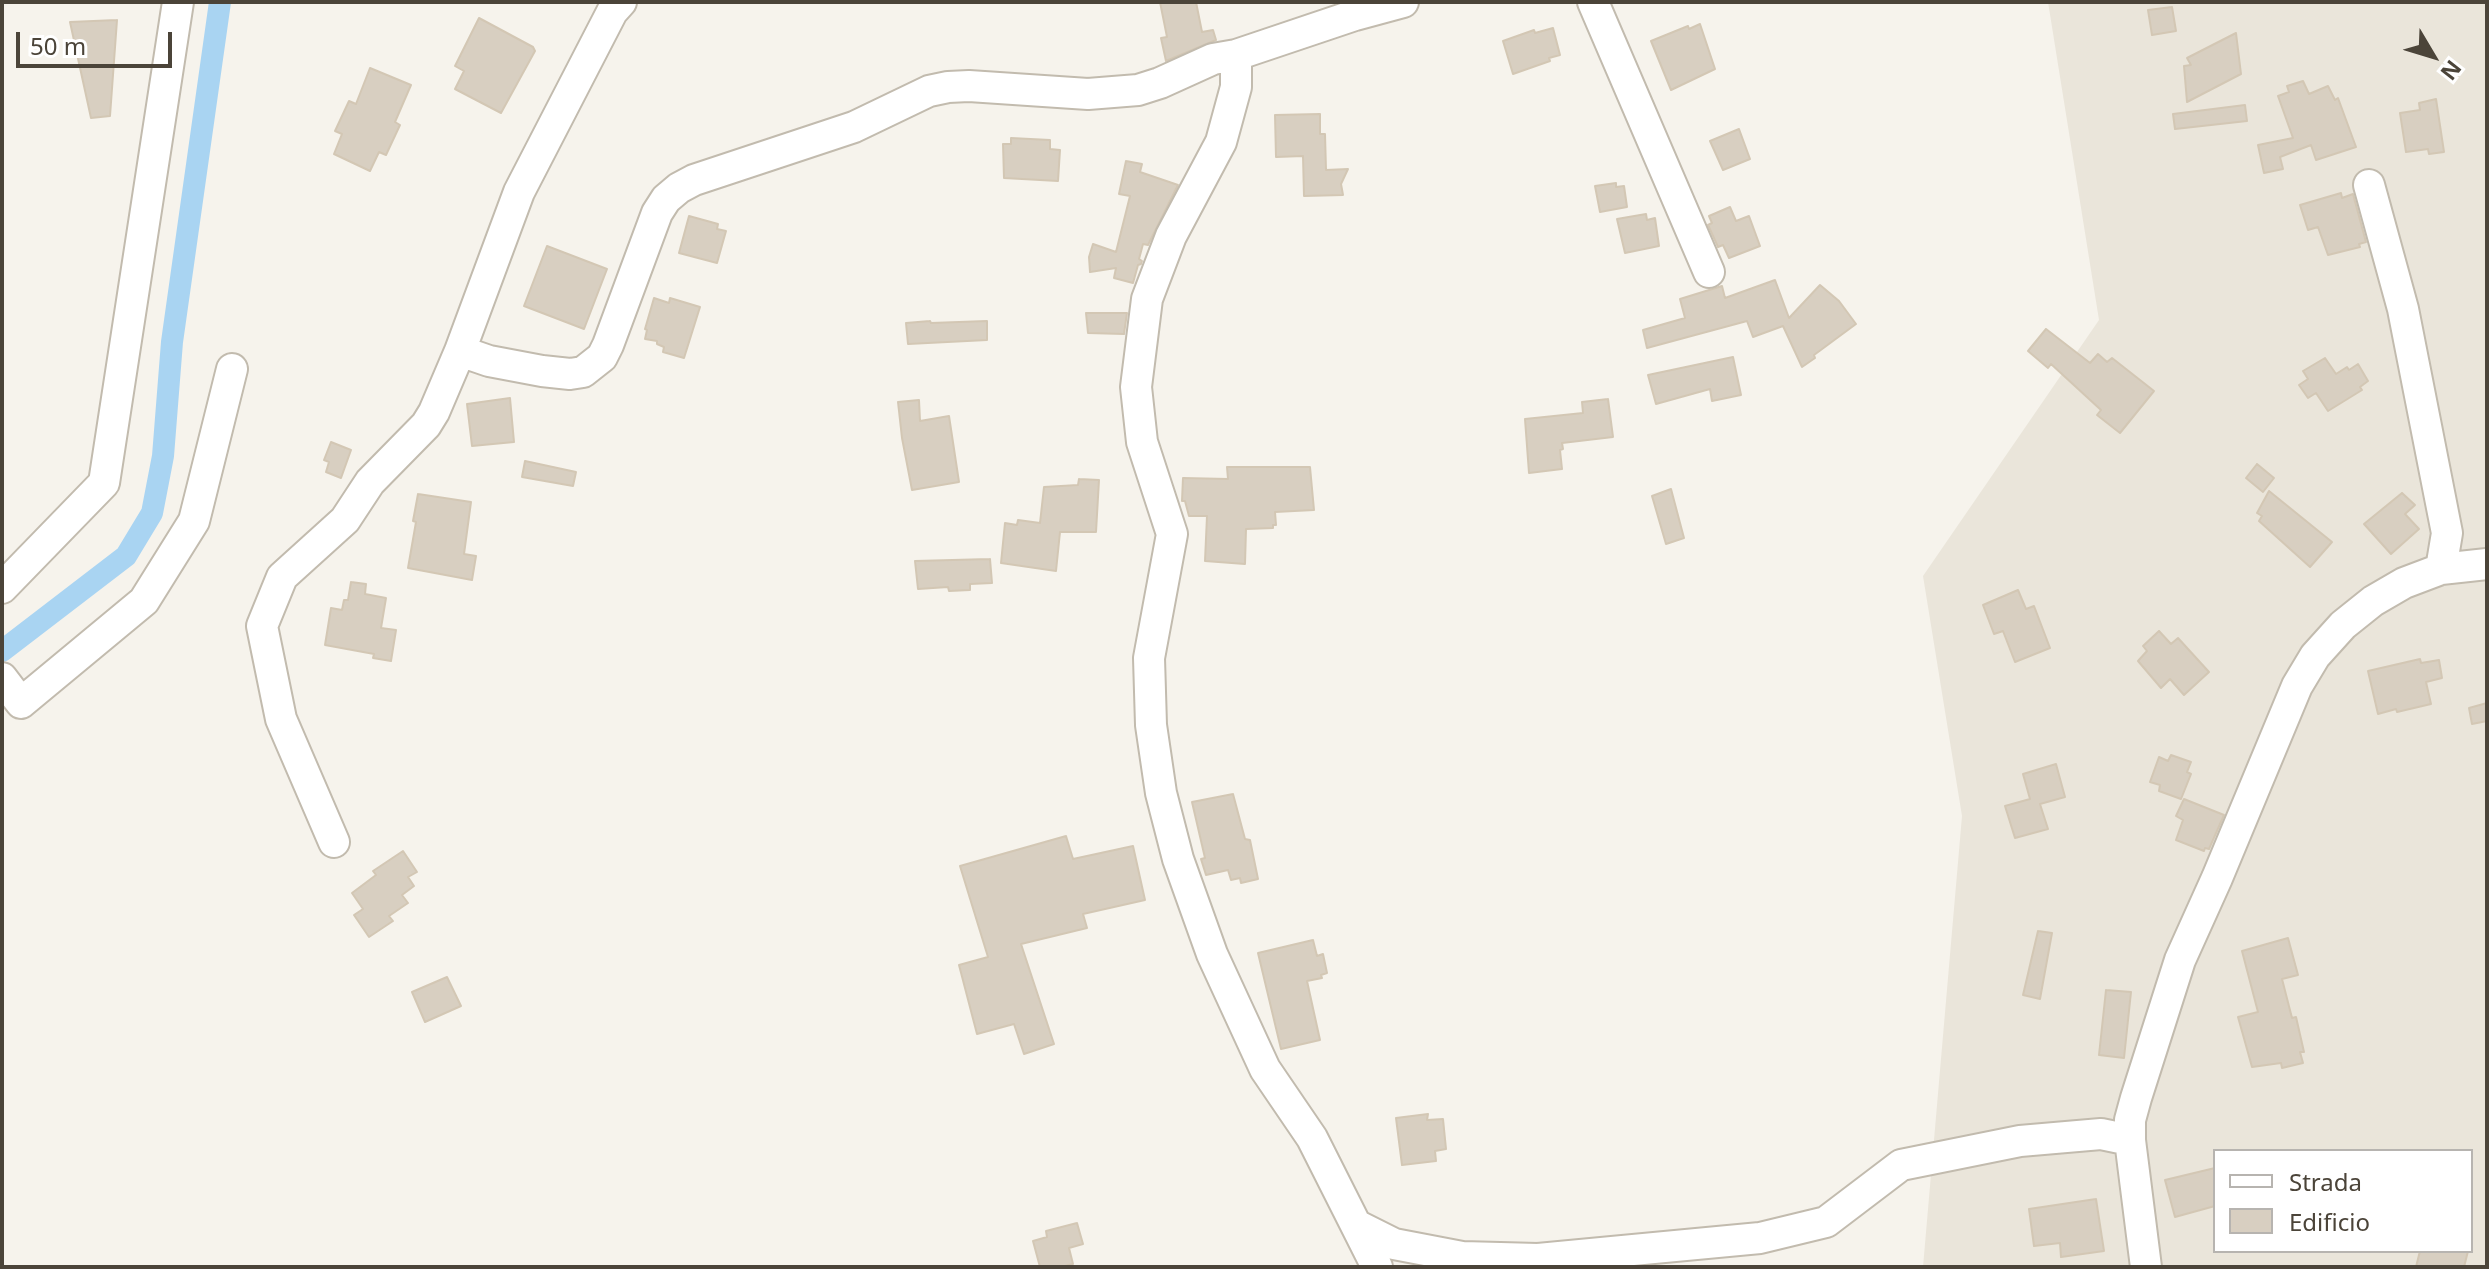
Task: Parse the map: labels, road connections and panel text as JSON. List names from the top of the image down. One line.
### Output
{"legend":["Strada","Edificio"],"scale_bar":"50 m","north":"bottom right"}
